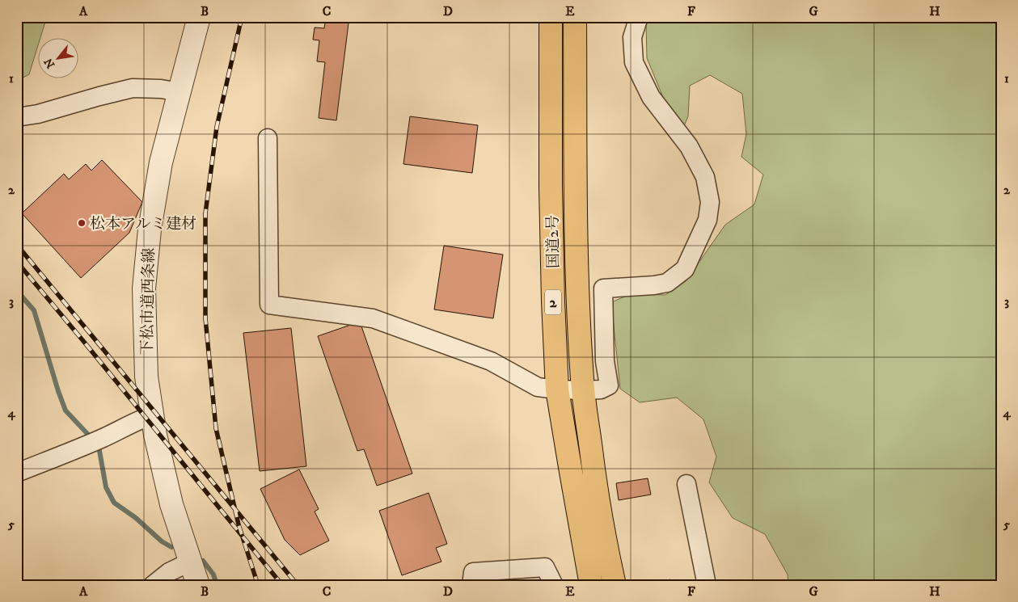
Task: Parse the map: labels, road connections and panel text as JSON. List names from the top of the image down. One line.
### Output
{"streets":{"highway":["国道2号","2"],"street":["下松市道西条線"]},"places":["松本アルミ建材"],"north":"bottom left","grid":{"columns":["A","B","C","D","E","F","G","H"],"rows":["1","2","3","4","5"]}}
